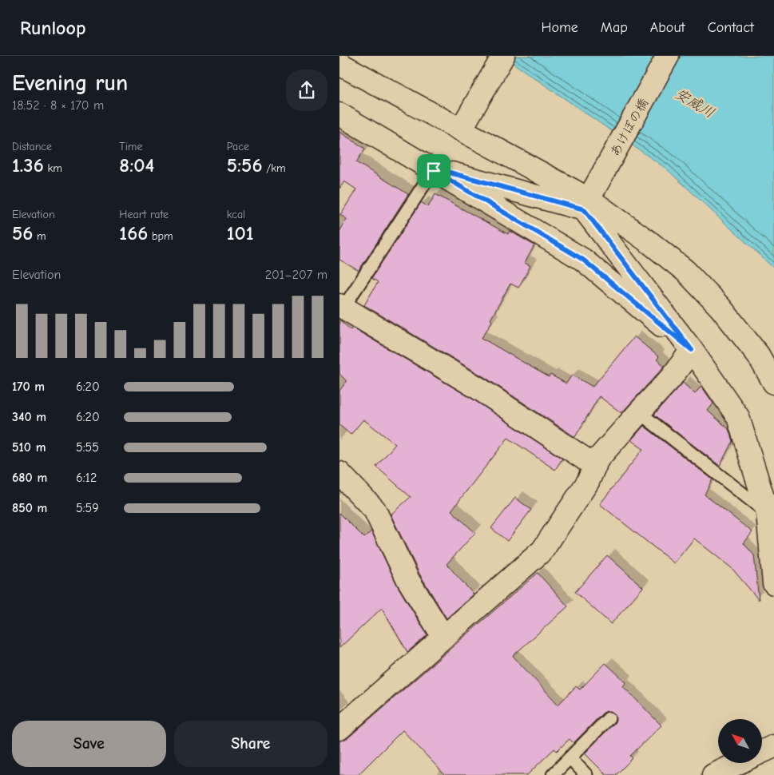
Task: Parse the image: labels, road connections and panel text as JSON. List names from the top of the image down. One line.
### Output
{"streets":{"street":["あけぼの橋"]},"water":["安威川"],"north":"top left","page":{"header":"Runloop","nav":["Home","Map","About","Contact"],"heading":["Evening run","18:52 · 8 × 170 m"],"stats":[["Distance","1.36 km"],["Time","8:04"],["Pace","5:56 /km"],["Elevation","56 m"],["Heart rate","166 bpm"],["kcal","101"]],"chart":["Elevation","201–207 m"],"list":[{"name":"170 m","note":"6:20"},{"name":"340 m","note":"6:20"},{"name":"510 m","note":"5:55"},{"name":"680 m","note":"6:12"},{"name":"850 m","note":"5:59"}],"buttons":["Save","Share"]}}
